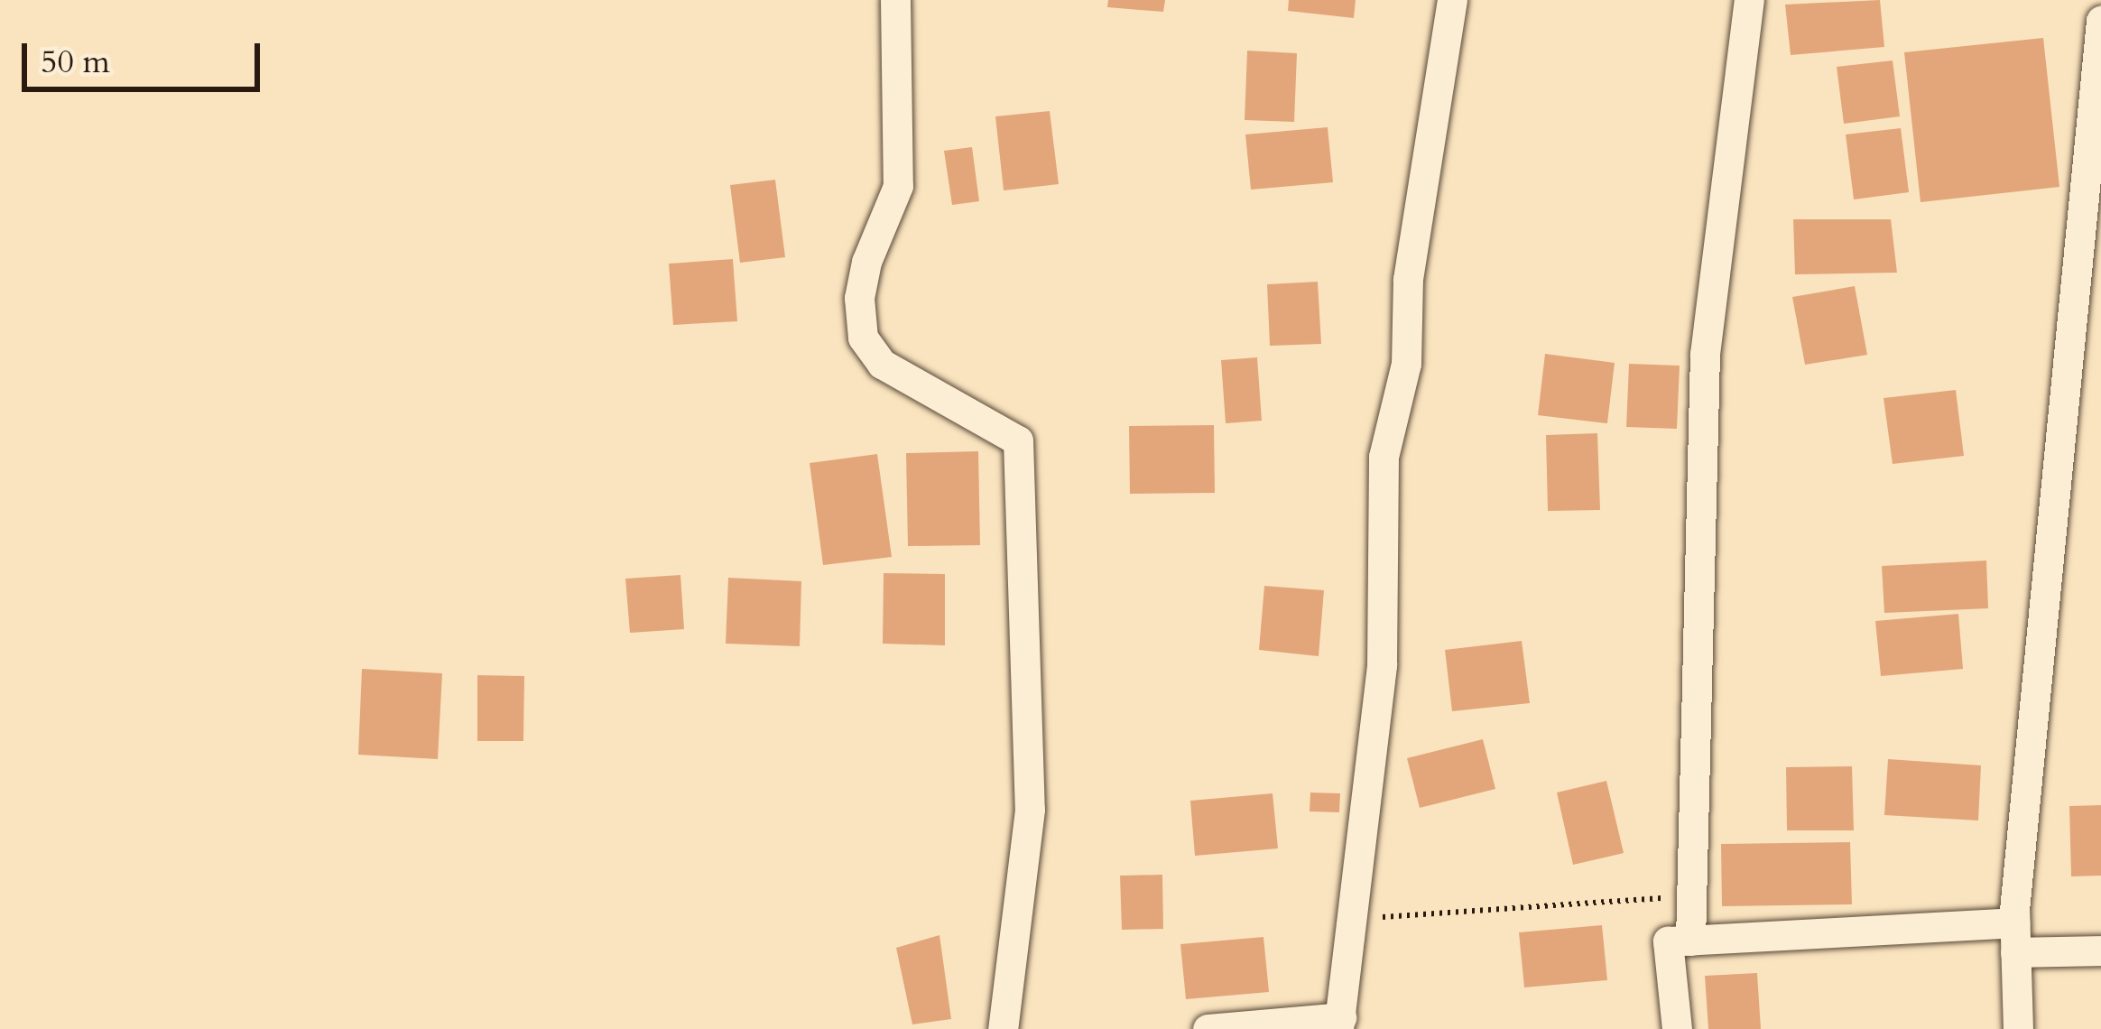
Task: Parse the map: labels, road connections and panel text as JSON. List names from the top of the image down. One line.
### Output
{"scale_bar":"50 m"}
